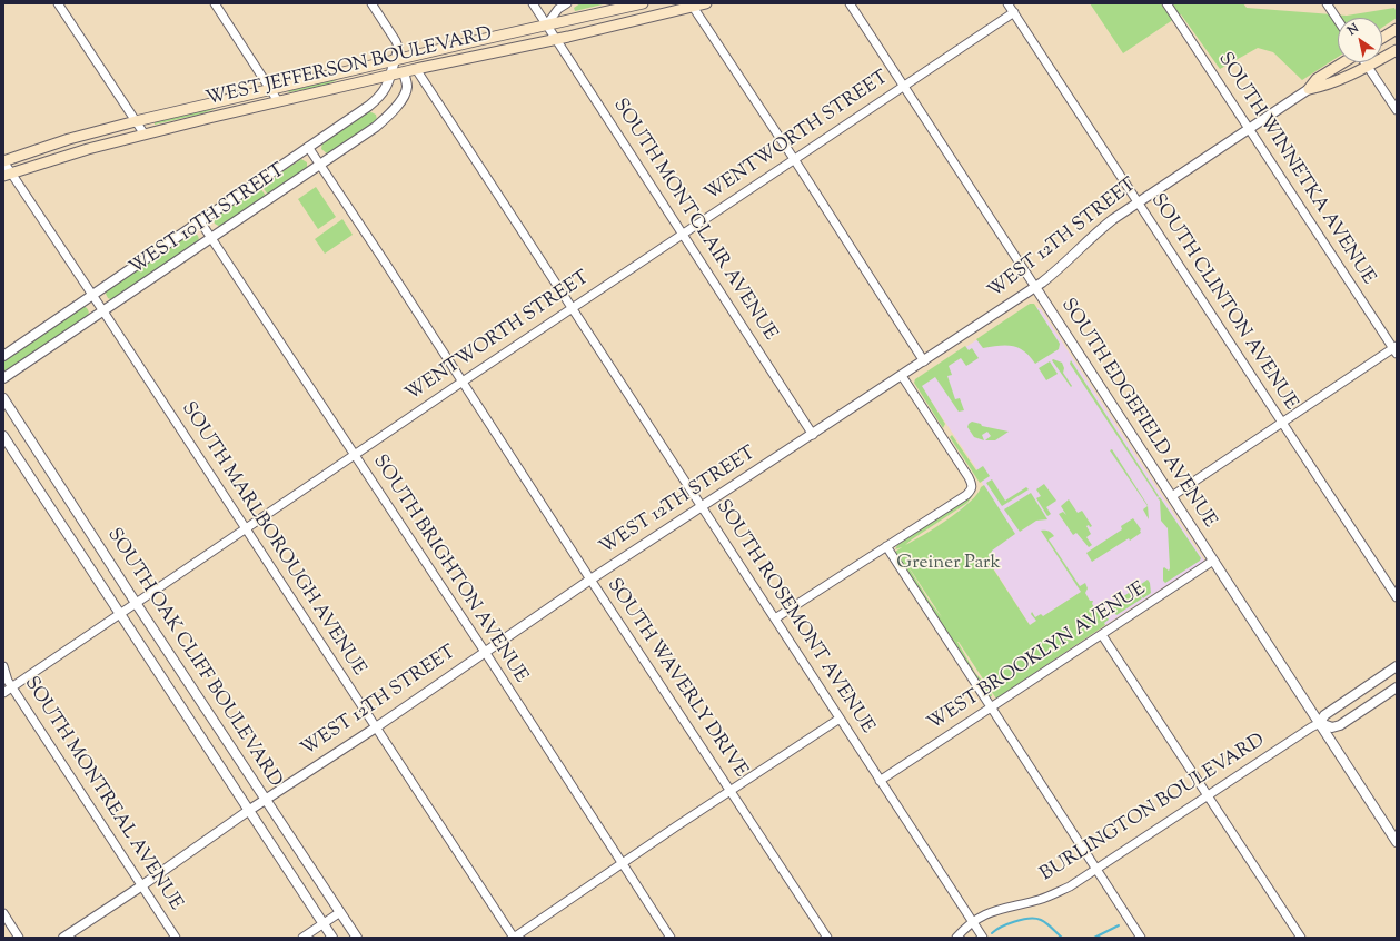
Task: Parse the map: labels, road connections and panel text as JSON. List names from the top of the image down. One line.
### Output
{"streets":{"main road":["WEST JEFFERSON BOULEVARD","WEST 12TH STREET"],"street":["WENTWORTH STREET","SOUTH WINNETKA AVENUE","WEST 10TH STREET","SOUTH MONTCLAIR AVENUE","SOUTH CLINTON AVENUE","SOUTH EDGEFIELD AVENUE","SOUTH MARLBOROUGH AVENUE","SOUTH BRIGHTON AVENUE","SOUTH ROSEMONT AVENUE","WEST BROOKLYN AVENUE","SOUTH OAK CLIFF BOULEVARD","SOUTH WAVERLY DRIVE","SOUTH MONTREAL AVENUE","BURLINGTON BOULEVARD"]},"crossings":[["WEST JEFFERSON BOULEVARD","WEST 10TH STREET"],["WEST JEFFERSON BOULEVARD","SOUTH MONTCLAIR AVENUE"],["WEST JEFFERSON BOULEVARD","SOUTH MARLBOROUGH AVENUE"],["WEST JEFFERSON BOULEVARD","SOUTH ROSEMONT AVENUE"],["WENTWORTH STREET","SOUTH MONTCLAIR AVENUE"],["WENTWORTH STREET","SOUTH CLINTON AVENUE"],["WENTWORTH STREET","SOUTH EDGEFIELD AVENUE"],["WENTWORTH STREET","SOUTH MARLBOROUGH AVENUE"],["WENTWORTH STREET","SOUTH BRIGHTON AVENUE"],["WENTWORTH STREET","SOUTH ROSEMONT AVENUE"],["WENTWORTH STREET","SOUTH OAK CLIFF BOULEVARD"],["WENTWORTH STREET","SOUTH WAVERLY DRIVE"],["WENTWORTH STREET","SOUTH MONTREAL AVENUE"],["SOUTH WINNETKA AVENUE","WEST 12TH STREET"],["WEST 10TH STREET","SOUTH MARLBOROUGH AVENUE"],["WEST 10TH STREET","SOUTH BRIGHTON AVENUE"],["WEST 10TH STREET","SOUTH WAVERLY DRIVE"],["SOUTH MONTCLAIR AVENUE","WEST 12TH STREET"],["WEST 12TH STREET","SOUTH CLINTON AVENUE"],["WEST 12TH STREET","SOUTH EDGEFIELD AVENUE"],["WEST 12TH STREET","SOUTH MARLBOROUGH AVENUE"],["WEST 12TH STREET","SOUTH BRIGHTON AVENUE"],["WEST 12TH STREET","SOUTH ROSEMONT AVENUE"],["WEST 12TH STREET","SOUTH OAK CLIFF BOULEVARD"],["WEST 12TH STREET","SOUTH WAVERLY DRIVE"],["WEST 12TH STREET","SOUTH MONTREAL AVENUE"],["SOUTH EDGEFIELD AVENUE","WEST BROOKLYN AVENUE"],["SOUTH EDGEFIELD AVENUE","BURLINGTON BOULEVARD"],["SOUTH ROSEMONT AVENUE","WEST BROOKLYN AVENUE"],["SOUTH ROSEMONT AVENUE","BURLINGTON BOULEVARD"]],"parks":["Greiner Park"],"north":"top left"}
